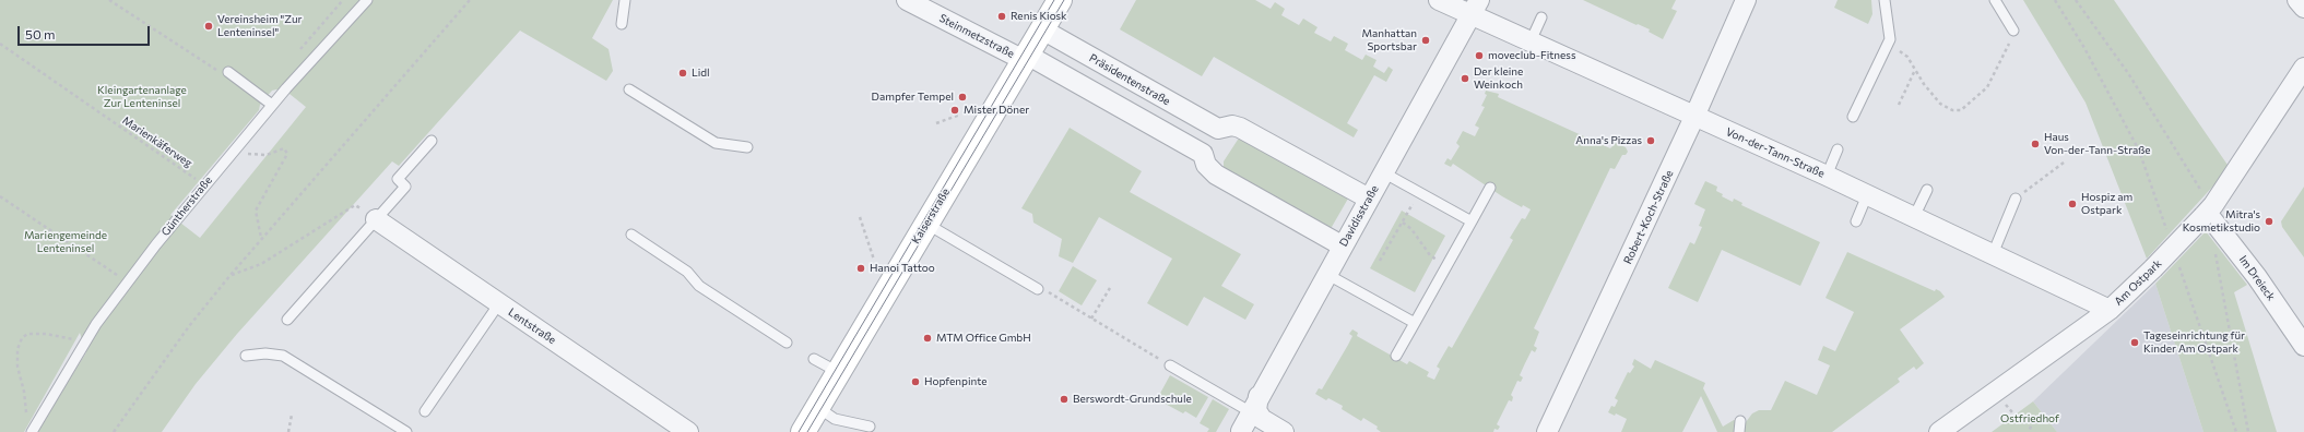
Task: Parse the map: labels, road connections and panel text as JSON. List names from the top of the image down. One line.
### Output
{"streets":{"main road":["Kaiserstraße"],"street":["Steinmetzstraße","Präsidentenstraße","Von-der-Tann-Straße","Davidisstraße","Robert-Koch-Straße","Im Dreieck","Am Ostpark","Lentstraße"],"lane":["Güntherstraße"],"path":["Marienkäferweg"]},"crossings":[["Steinmetzstraße","Kaiserstraße"],["Präsidentenstraße","Kaiserstraße"],["Von-der-Tann-Straße","Davidisstraße"],["Von-der-Tann-Straße","Robert-Koch-Straße"],["Von-der-Tann-Straße","Am Ostpark"],["Im Dreieck","Am Ostpark"]],"parks":["Kleingartenanlage Zur Lenteninsel","Mariengemeinde Lenteninsel","Ostfriedhof"],"places":["Renis Kiosk","Vereinsheim \"Zur Lenteninsel\"","Manhattan Sportsbar","moveclub-Fitness","Lidl","Der kleine Weinkoch","Dampfer Tempel","Mister Döner","Anna's Pizzas","Haus Von-der-Tann-Straße","Hospiz am Ostpark","Mitra's Kosmetikstudio","Hanoi Tattoo","MTM Office GmbH","Tageseinrichtung für Kinder Am Ostpark","Hopfenpinte","Berswordt-Grundschule"],"scale_bar":"50 m"}
